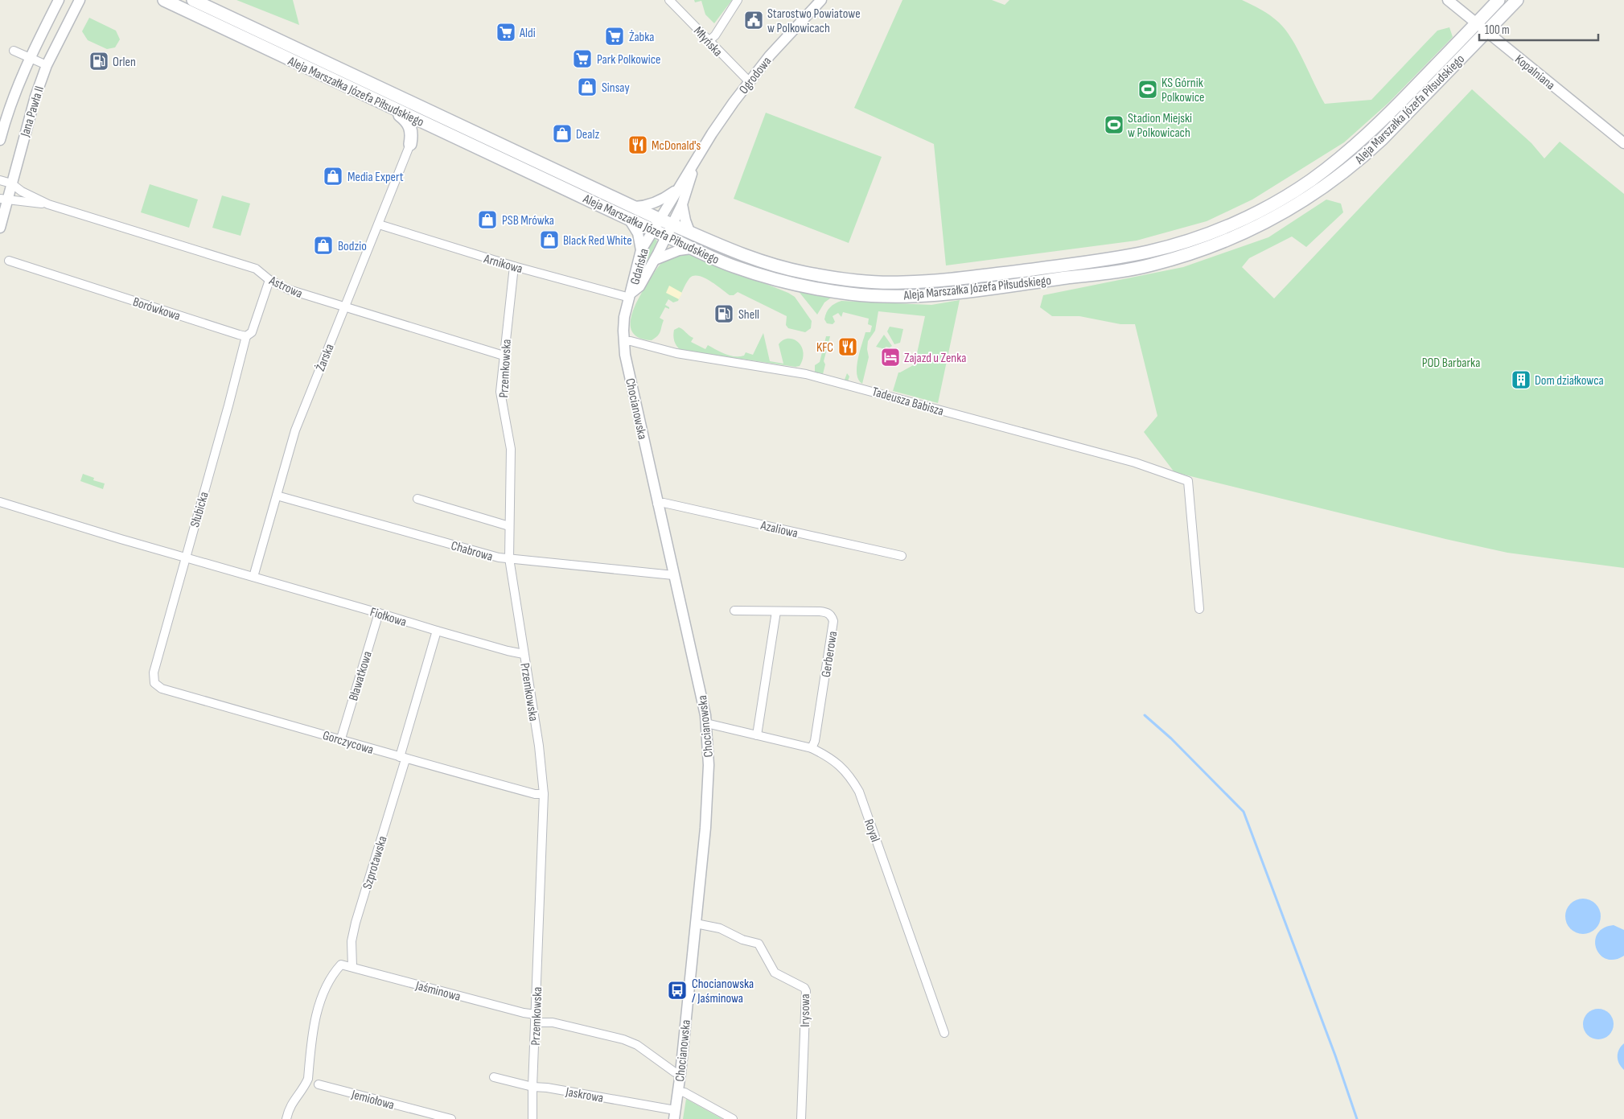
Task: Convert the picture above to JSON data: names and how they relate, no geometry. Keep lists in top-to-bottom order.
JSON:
{
  "streets": {
    "main road": ["Aleja Marszałka Józefa Piłsudskiego"],
    "street": [
      "Młyńska",
      "Kopalniana",
      "Ogrodowa",
      "Jana Pawła II",
      "Arnikowa",
      "Gdańska",
      "Astrowa",
      "Borówkowa",
      "Żarska",
      "Przemkowska",
      "Tadeusza Babisza",
      "Chocianowska",
      "Słubicka",
      "Azaliowa",
      "Chabrowa",
      "Fiołkowa",
      "Gerberowa",
      "Bławatkowa",
      "Gorczycowa",
      "Royal",
      "Szprotawska",
      "Jaśminowa",
      "Irysowa",
      "Jaskrowa",
      "Jemiołowa"
    ]
  },
  "crossings": [
    ["Młyńska", "Ogrodowa"],
    ["Kopalniana", "Aleja Marszałka Józefa Piłsudskiego"],
    ["Ogrodowa", "Aleja Marszałka Józefa Piłsudskiego"],
    ["Ogrodowa", "Gdańska"],
    ["Aleja Marszałka Józefa Piłsudskiego", "Gdańska"],
    ["Jana Pawła II", "Astrowa"],
    ["Arnikowa", "Gdańska"],
    ["Arnikowa", "Żarska"],
    ["Arnikowa", "Przemkowska"],
    ["Gdańska", "Tadeusza Babisza"],
    ["Gdańska", "Chocianowska"],
    ["Astrowa", "Żarska"],
    ["Astrowa", "Przemkowska"],
    ["Borówkowa", "Słubicka"],
    ["Żarska", "Chabrowa"],
    ["Żarska", "Fiołkowa"],
    ["Przemkowska", "Chabrowa"],
    ["Przemkowska", "Fiołkowa"],
    ["Przemkowska", "Gorczycowa"],
    ["Przemkowska", "Jaśminowa"],
    ["Przemkowska", "Jaskrowa"],
    ["Tadeusza Babisza", "Chocianowska"],
    ["Chocianowska", "Azaliowa"],
    ["Chocianowska", "Chabrowa"],
    ["Chocianowska", "Royal"],
    ["Chocianowska", "Jaśminowa"],
    ["Chocianowska", "Irysowa"],
    ["Chocianowska", "Jaskrowa"],
    ["Słubicka", "Fiołkowa"],
    ["Słubicka", "Gorczycowa"],
    ["Fiołkowa", "Bławatkowa"],
    ["Fiołkowa", "Szprotawska"],
    ["Gerberowa", "Royal"],
    ["Bławatkowa", "Gorczycowa"],
    ["Gorczycowa", "Szprotawska"],
    ["Szprotawska", "Jaśminowa"]
  ],
  "parks": ["POD Barbarka"],
  "places": {
    "public building": ["Starostwo Powiatowe w Polkowicach"],
    "supermarket": ["Aldi", "Żabka", "Park Polkowice"],
    "fuel station": ["Orlen", "Shell"],
    "shop": [
      "Sinsay",
      "Dealz",
      "Media Expert",
      "PSB Mrówka",
      "Black Red White",
      "Bodzio"
    ],
    "sports": ["KS Górnik Polkowice", "Stadion Miejski w Polkowicach"],
    "restaurant": ["McDonald's", "KFC"],
    "hotel": ["Zajazd u Zenka"],
    "building": ["Dom działkowca"],
    "bus stop": ["Chocianowska / Jaśminowa"]
  },
  "scale_bar": "100 m"
}
